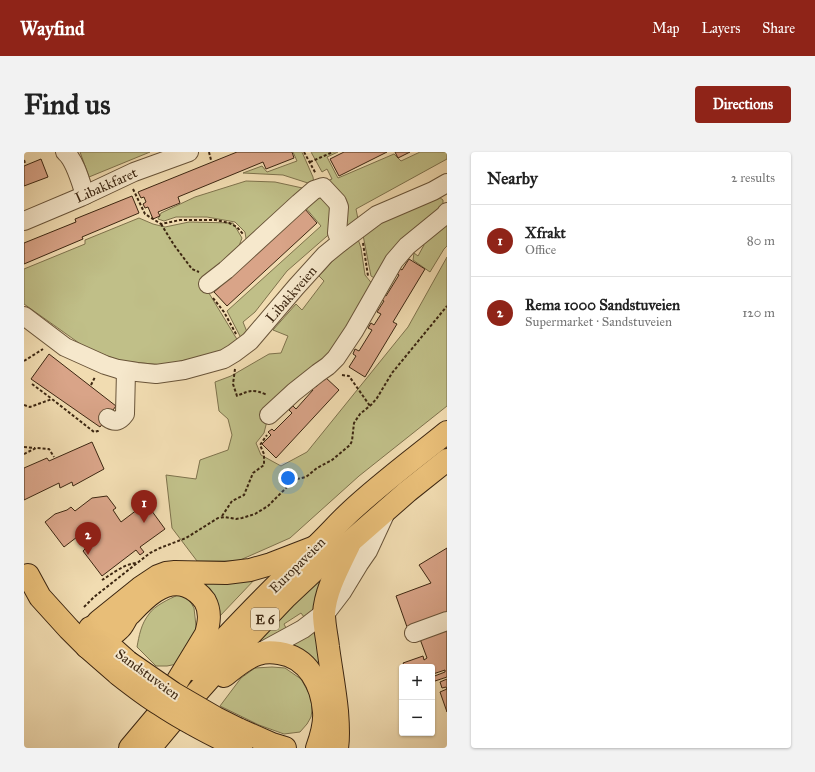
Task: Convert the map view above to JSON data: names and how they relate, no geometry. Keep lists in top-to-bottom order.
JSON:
{
  "streets": {
    "main road": ["Europaveien", "E 6", "Sandstuveien"],
    "street": ["Libakkfaret", "Libakkveien"]
  },
  "crossings": [
    ["Europaveien", "E 6"],
    ["E 6", "Sandstuveien"]
  ],
  "page": {
    "header": "Wayfind",
    "nav": ["Map", "Layers", "Share"],
    "buttons": "Directions",
    "title": "Find us",
    "heading": ["Nearby", "2 results"],
    "list": [
      {
        "mark": "1",
        "name": "Xfrakt",
        "note": "Office",
        "value": "80 m"
      },
      {
        "mark": "2",
        "name": "Rema 1000 Sandstuveien",
        "note": "Supermarket · Sandstuveien",
        "value": "120 m"
      }
    ],
    "pins": ["1", "2"],
    "map_buttons": ["+", "−"]
  }
}
